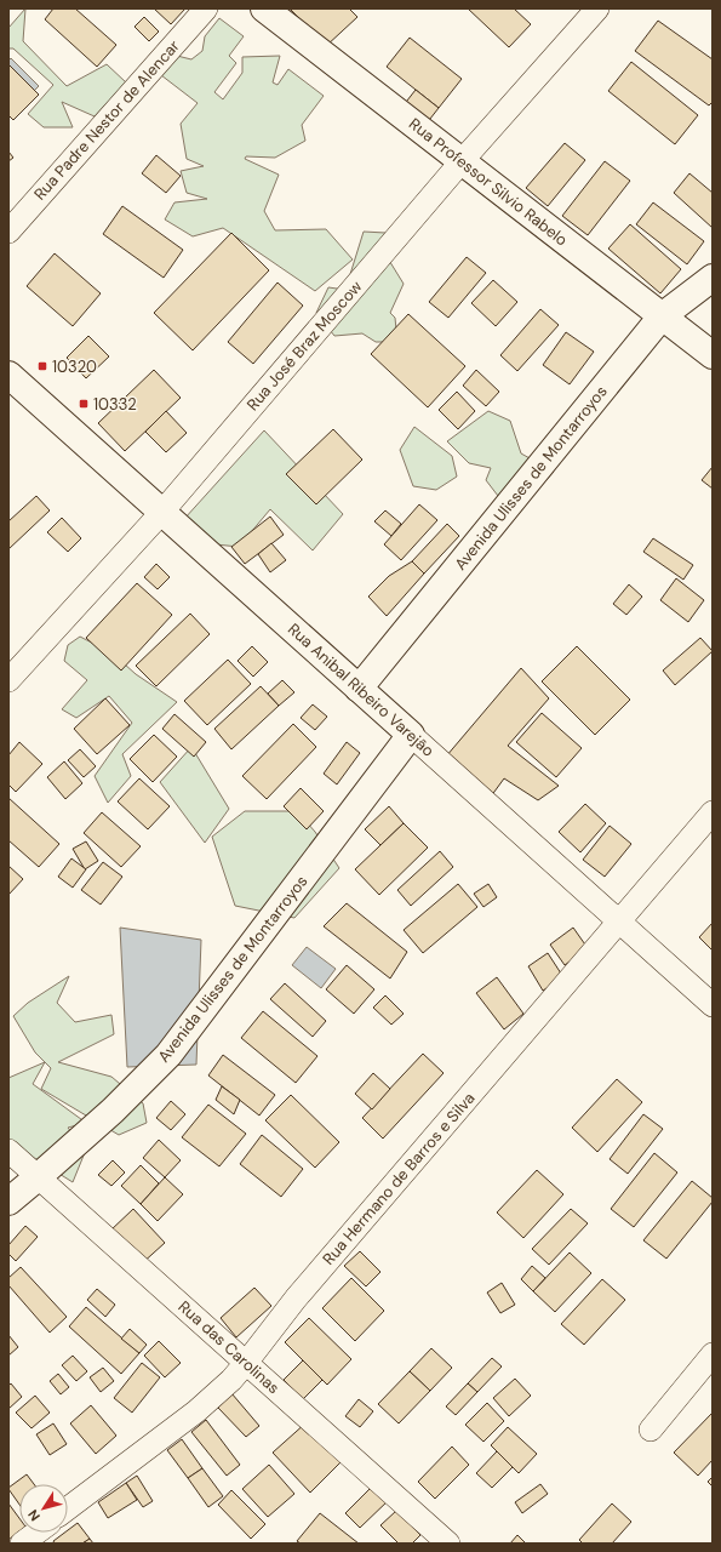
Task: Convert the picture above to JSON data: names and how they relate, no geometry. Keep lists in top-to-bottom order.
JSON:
{
  "streets": {
    "street": [
      "Rua Padre Nestor de Alencar",
      "Rua Professor Silvio Rabelo",
      "Rua José Braz Moscow",
      "Avenida Ulisses de Montarroyos",
      "Rua Anibal Ribeiro Varejão",
      "Rua Hermano de Barros e Silva",
      "Rua das Carolinas"
    ]
  },
  "crossings": [
    ["Rua Professor Silvio Rabelo", "Rua José Braz Moscow"],
    ["Rua Professor Silvio Rabelo", "Avenida Ulisses de Montarroyos"],
    ["Rua José Braz Moscow", "Rua Anibal Ribeiro Varejão"],
    ["Avenida Ulisses de Montarroyos", "Rua Anibal Ribeiro Varejão"],
    ["Avenida Ulisses de Montarroyos", "Rua das Carolinas"],
    ["Rua Anibal Ribeiro Varejão", "Rua Hermano de Barros e Silva"],
    ["Rua Hermano de Barros e Silva", "Rua das Carolinas"]
  ],
  "places": {
    "transit": ["10320", "10332"]
  },
  "north": "bottom left"
}
